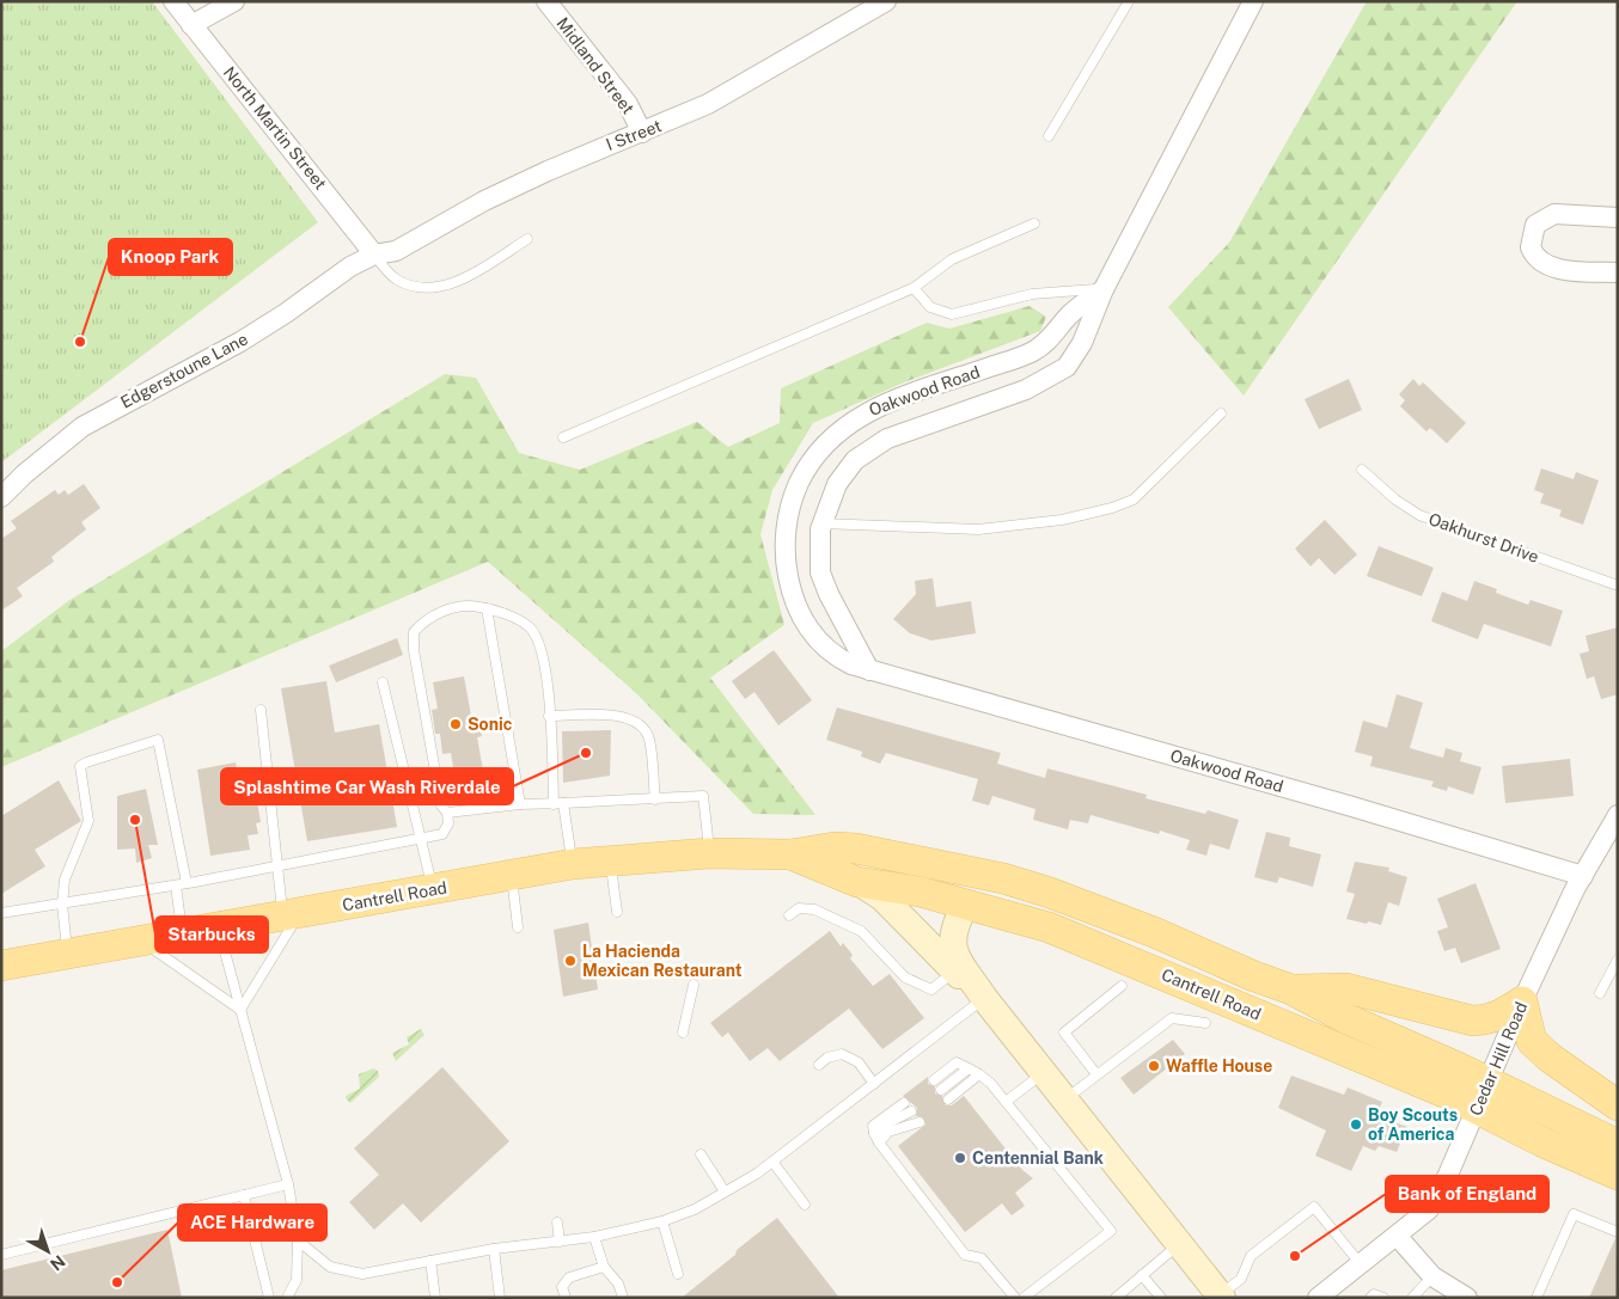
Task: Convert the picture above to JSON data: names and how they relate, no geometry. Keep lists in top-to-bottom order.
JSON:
{
  "streets": {
    "main road": ["Cantrell Road"],
    "street": [
      "Midland Street",
      "North Martin Street",
      "I Street",
      "Edgerstoune Lane",
      "Oakwood Road",
      "Cedar Hill Road"
    ],
    "lane": ["Oakhurst Drive"]
  },
  "crossings": [
    ["Midland Street", "I Street"],
    ["North Martin Street", "I Street"],
    ["North Martin Street", "Edgerstoune Lane"],
    ["I Street", "Edgerstoune Lane"],
    ["Oakwood Road", "Cedar Hill Road"],
    ["Cantrell Road", "Cedar Hill Road"]
  ],
  "places": [
    "Knoop Park",
    "Sonic",
    "Splashtime Car Wash Riverdale",
    "Starbucks",
    "La Hacienda Mexican Restaurant",
    "Waffle House",
    "Boy Scouts of America",
    "Centennial Bank",
    "Bank of England",
    "ACE Hardware"
  ],
  "north": "bottom right"
}
